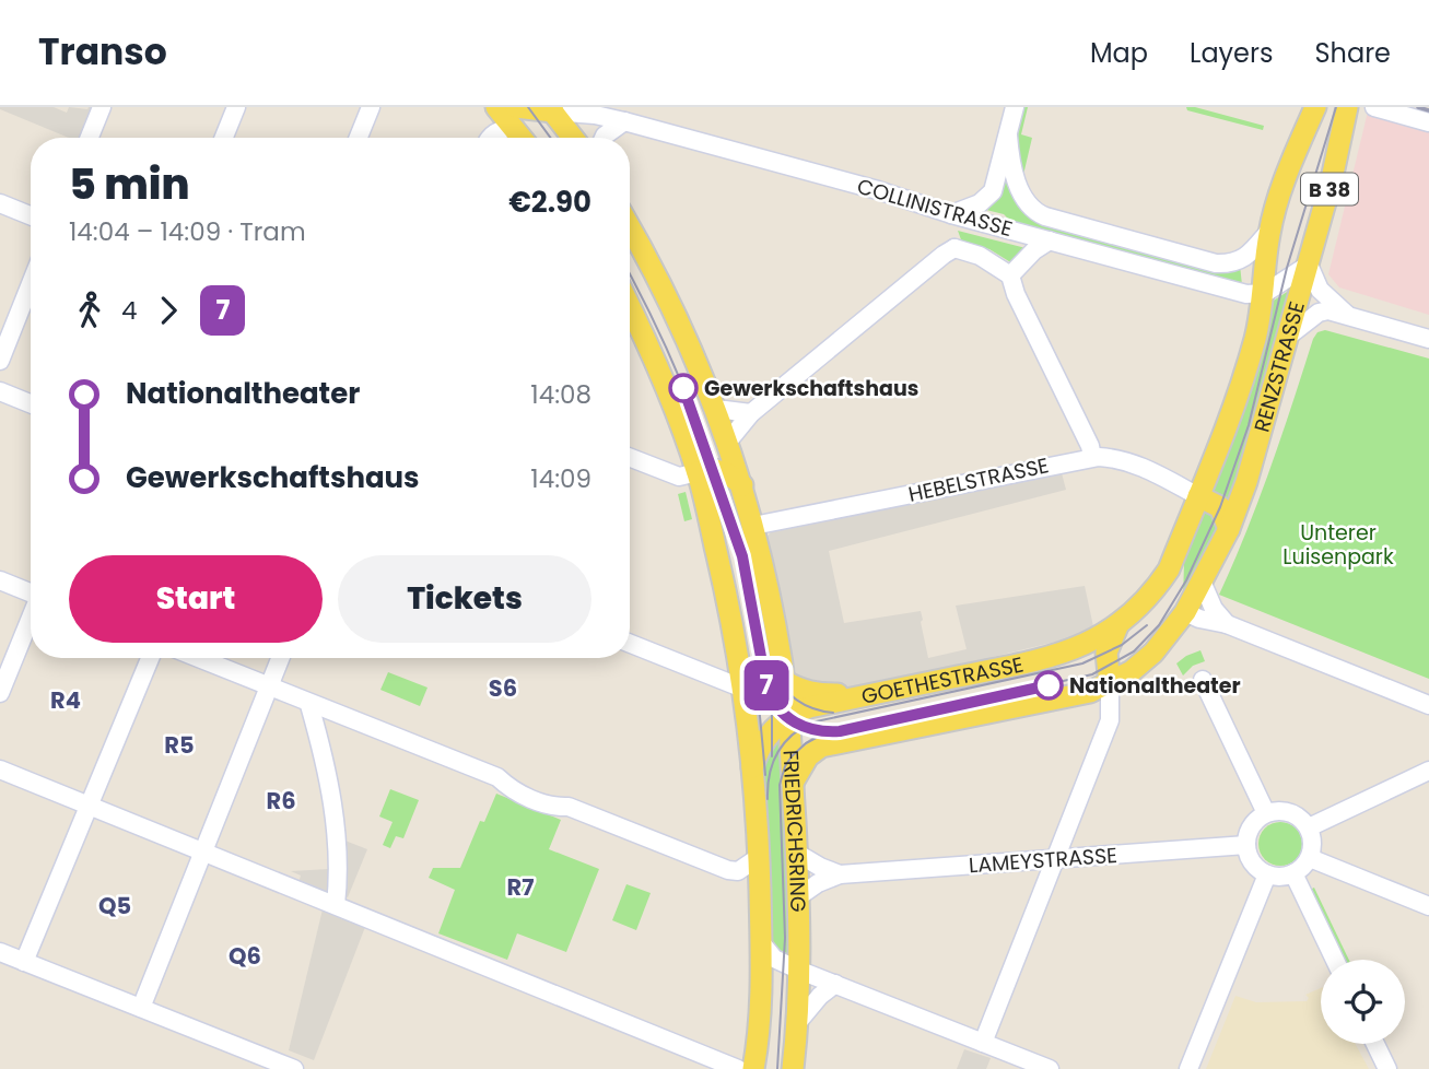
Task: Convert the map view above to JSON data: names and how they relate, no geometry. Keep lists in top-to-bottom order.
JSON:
{
  "streets": {
    "main road": [
      "B 38",
      "RENZSTRASSE",
      "GOETHESTRASSE",
      "FRIEDRICHSRING"
    ],
    "street": ["COLLINISTRASSE", "HEBELSTRASSE", "LAMEYSTRASSE"]
  },
  "crossings": [
    ["B 38", "GOETHESTRASSE"],
    ["B 38", "FRIEDRICHSRING"],
    ["COLLINISTRASSE", "RENZSTRASSE"],
    ["RENZSTRASSE", "HEBELSTRASSE"],
    ["RENZSTRASSE", "GOETHESTRASSE"],
    ["HEBELSTRASSE", "GOETHESTRASSE"],
    ["HEBELSTRASSE", "FRIEDRICHSRING"],
    ["GOETHESTRASSE", "FRIEDRICHSRING"],
    ["FRIEDRICHSRING", "LAMEYSTRASSE"]
  ],
  "districts": [
    "S6",
    "R4",
    "R5",
    "R6",
    "R7",
    "Q5",
    "Q6"
  ],
  "parks": ["Unterer Luisenpark"],
  "places": ["Gewerkschaftshaus", "Nationaltheater"],
  "lines": ["tram line 7"],
  "page": {
    "header": "Transo",
    "nav": ["Map", "Layers", "Share"],
    "on_map": "7",
    "heading": ["5 min", "14:04 – 14:09 · Tram", "€2.90"],
    "legs": ["4", "7"],
    "list": [
      {
        "name": "Nationaltheater",
        "value": "14:08"
      },
      {
        "name": "Gewerkschaftshaus",
        "value": "14:09"
      }
    ],
    "buttons": ["Start", "Tickets"]
  }
}
